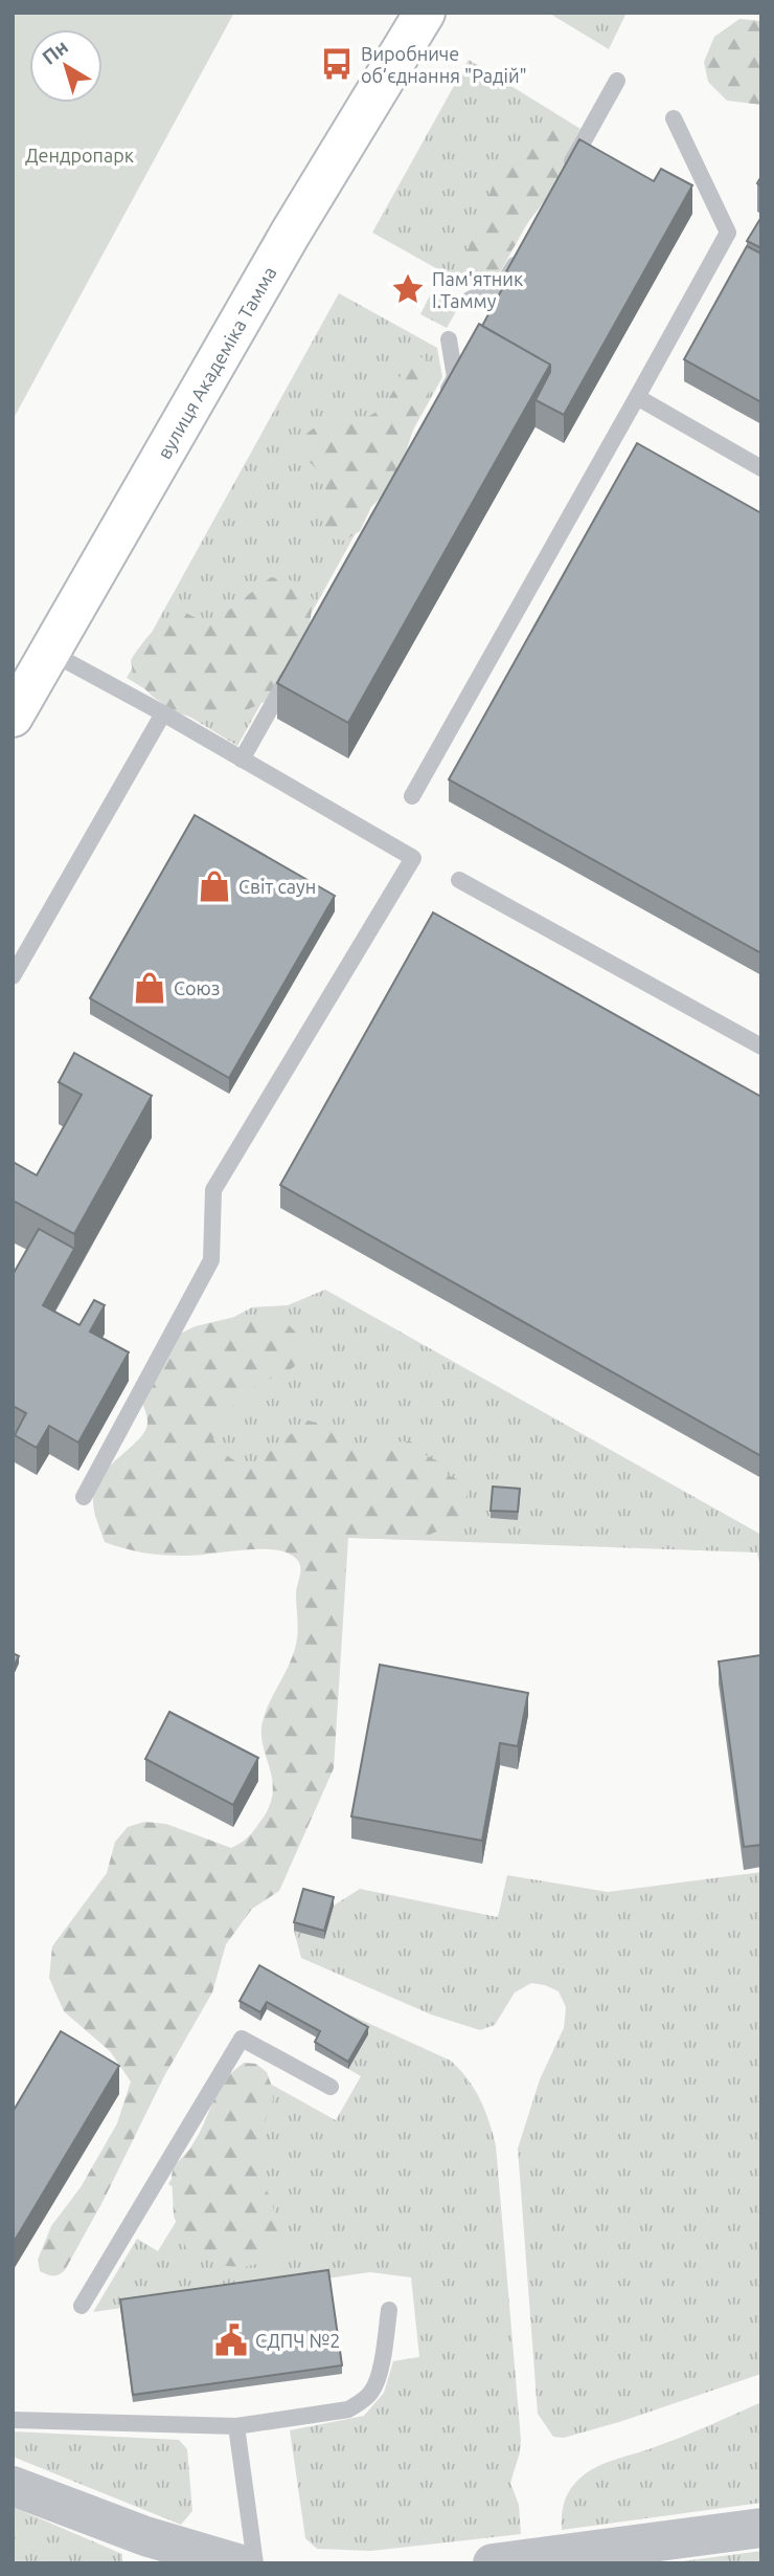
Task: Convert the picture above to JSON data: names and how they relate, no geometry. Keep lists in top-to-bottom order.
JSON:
{
  "streets": {
    "main road": ["вулиця Академіка Тамма"]
  },
  "parks": ["Дендропарк"],
  "places": {
    "bus stop": ["Виробниче об’єднання \"Радій\""],
    "place": ["Пам'ятник І.Тамму"],
    "shop": ["Світ саун", "Союз"],
    "public building": ["СДПЧ №2"]
  },
  "north": "top left"
}
